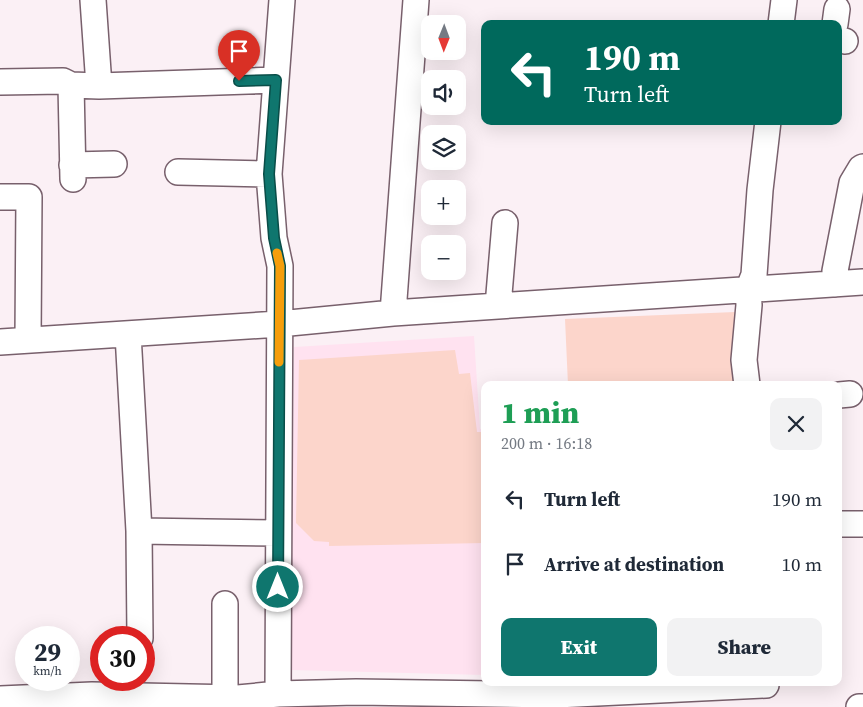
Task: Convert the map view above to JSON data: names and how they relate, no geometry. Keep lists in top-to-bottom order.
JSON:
{
  "north": "bottom",
  "page": {
    "map_buttons": ["+", "−"],
    "turn": ["190 m", "Turn left"],
    "heading": ["1 min", "200 m · 16:18"],
    "list": [
      {
        "name": "Turn left",
        "value": "190 m"
      },
      {
        "name": "Arrive at destination",
        "value": "10 m"
      }
    ],
    "buttons": ["Exit", "Share"],
    "speed": "29 km/h",
    "limit": "30"
  }
}
